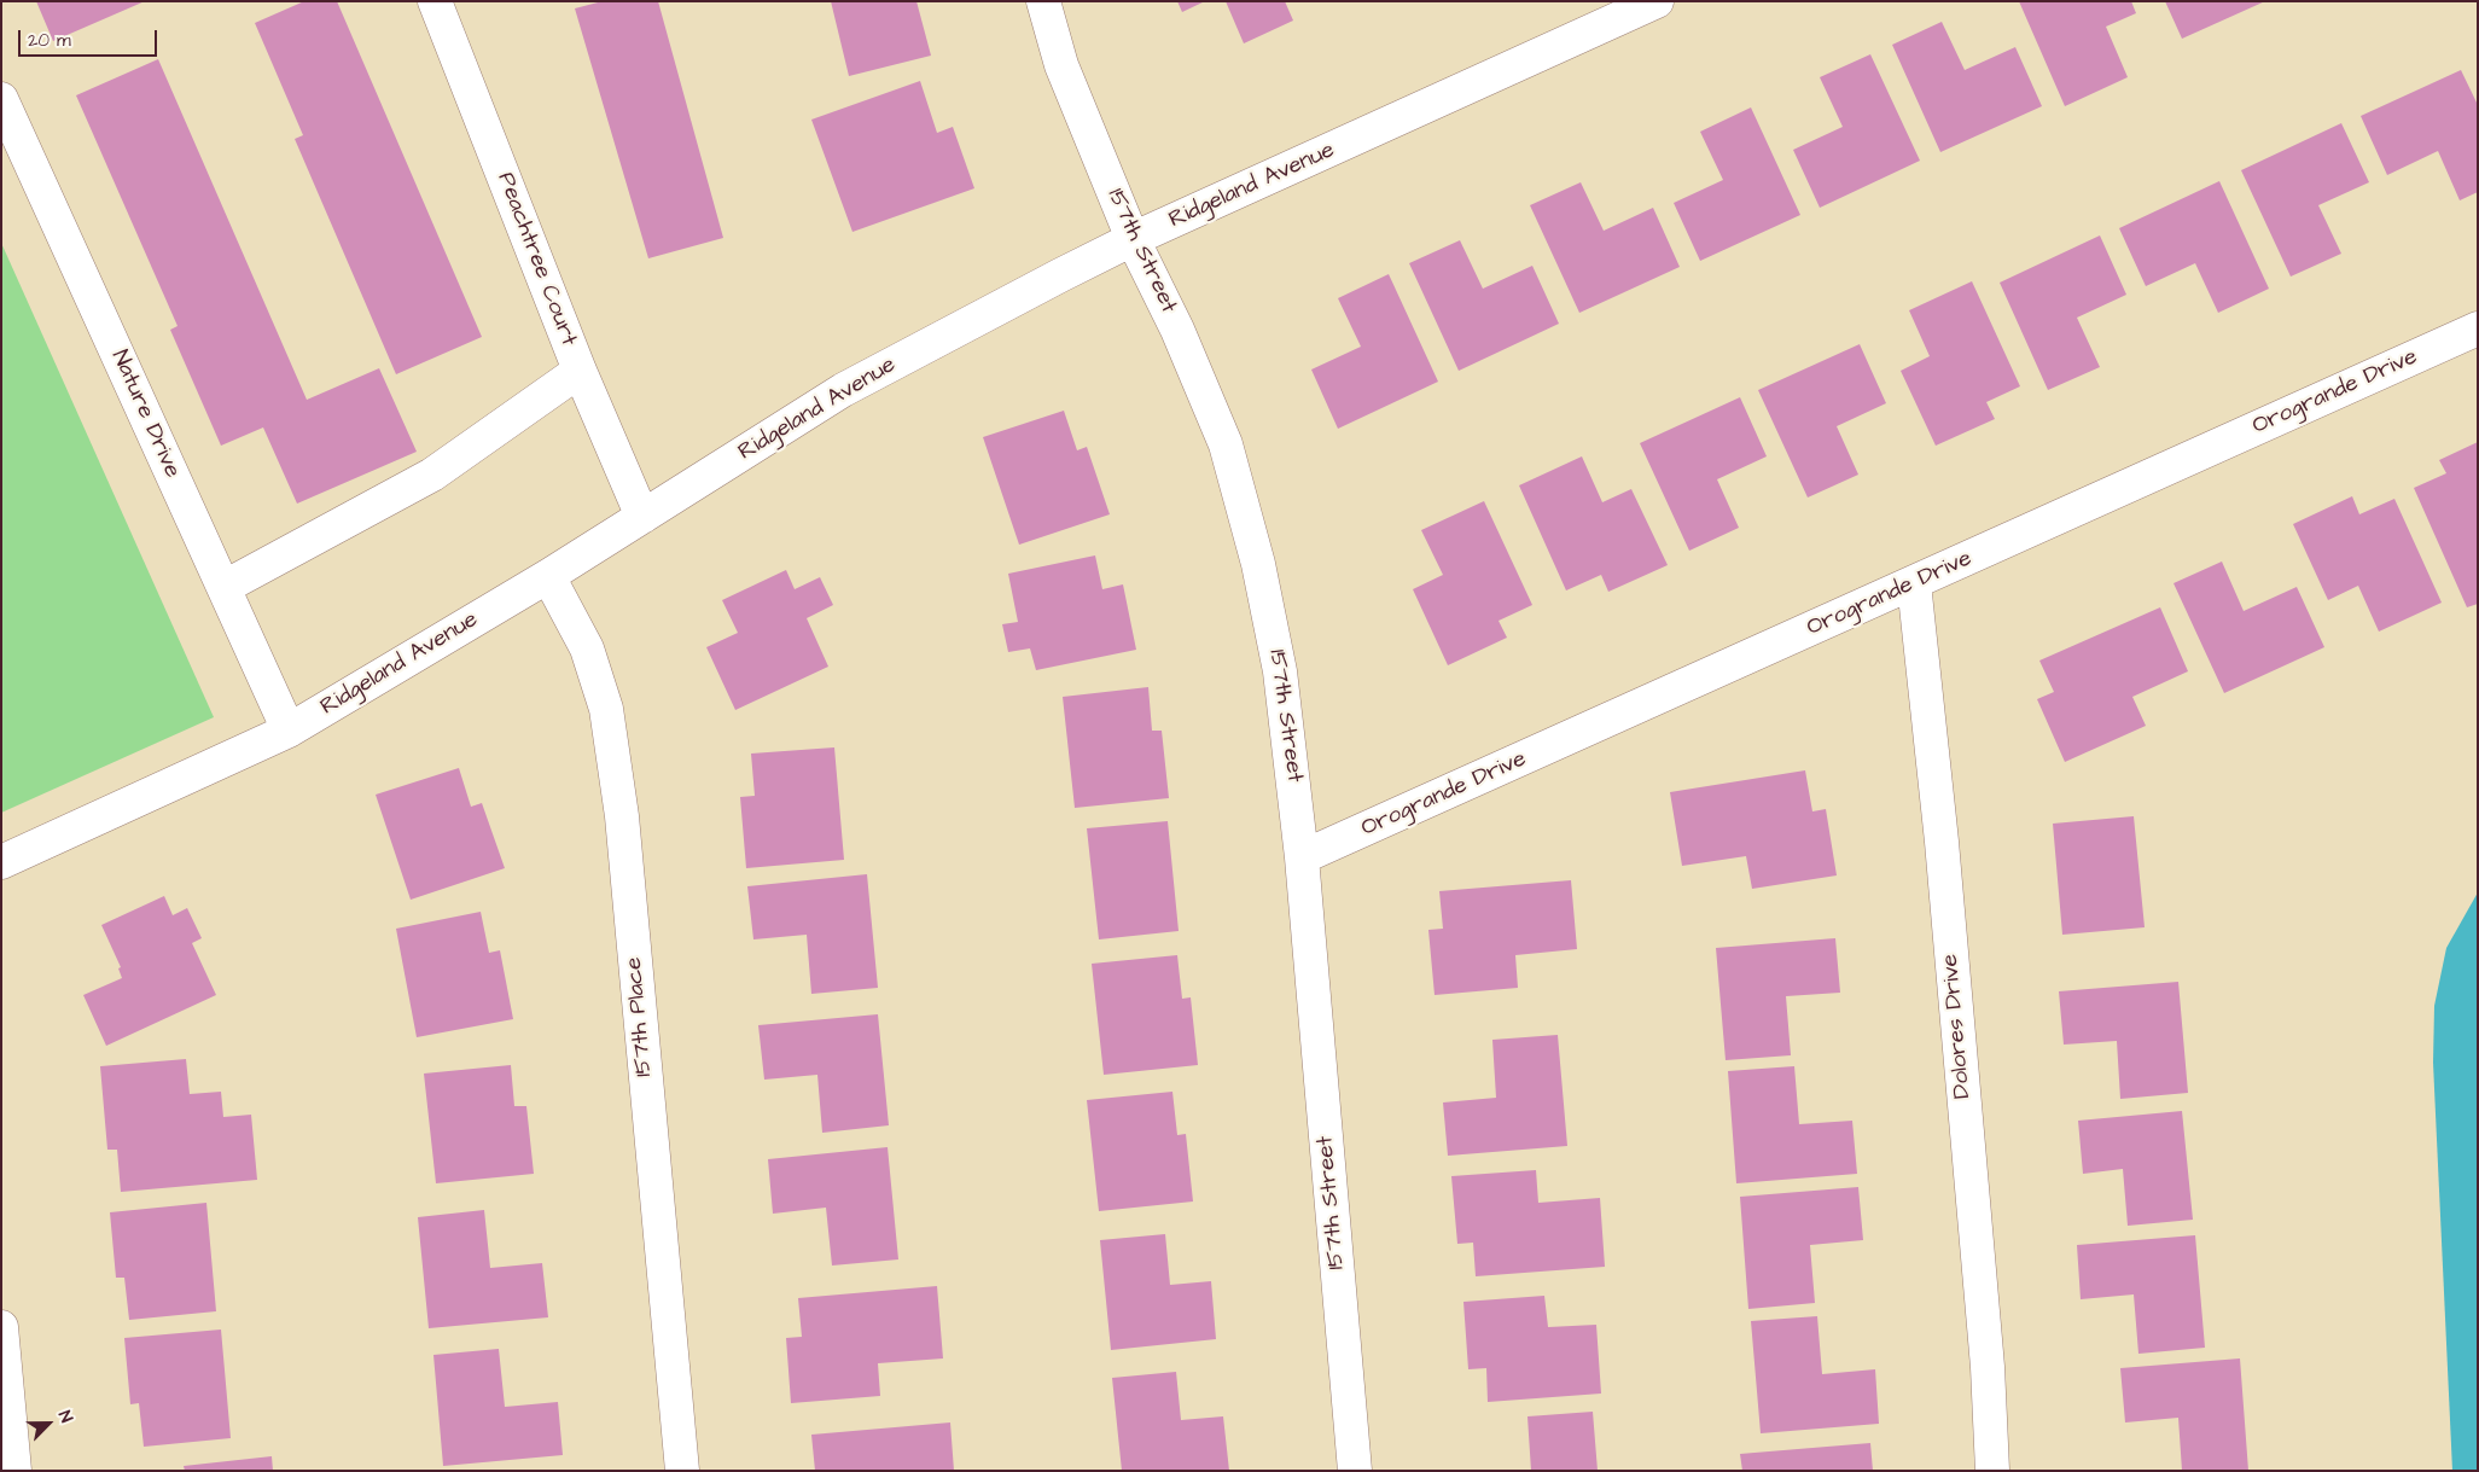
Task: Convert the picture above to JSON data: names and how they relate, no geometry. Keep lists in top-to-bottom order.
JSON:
{
  "streets": {
    "street": [
      "Ridgeland Avenue",
      "157th Street",
      "Peachtree Court",
      "Orogrande Drive",
      "Nature Drive",
      "157th Place",
      "Dolores Drive"
    ]
  },
  "crossings": [
    ["Ridgeland Avenue", "157th Street"],
    ["Ridgeland Avenue", "Peachtree Court"],
    ["Ridgeland Avenue", "Nature Drive"],
    ["Ridgeland Avenue", "157th Place"],
    ["157th Street", "Orogrande Drive"],
    ["Orogrande Drive", "Dolores Drive"]
  ],
  "scale_bar": "20 m",
  "north": "top right"
}
